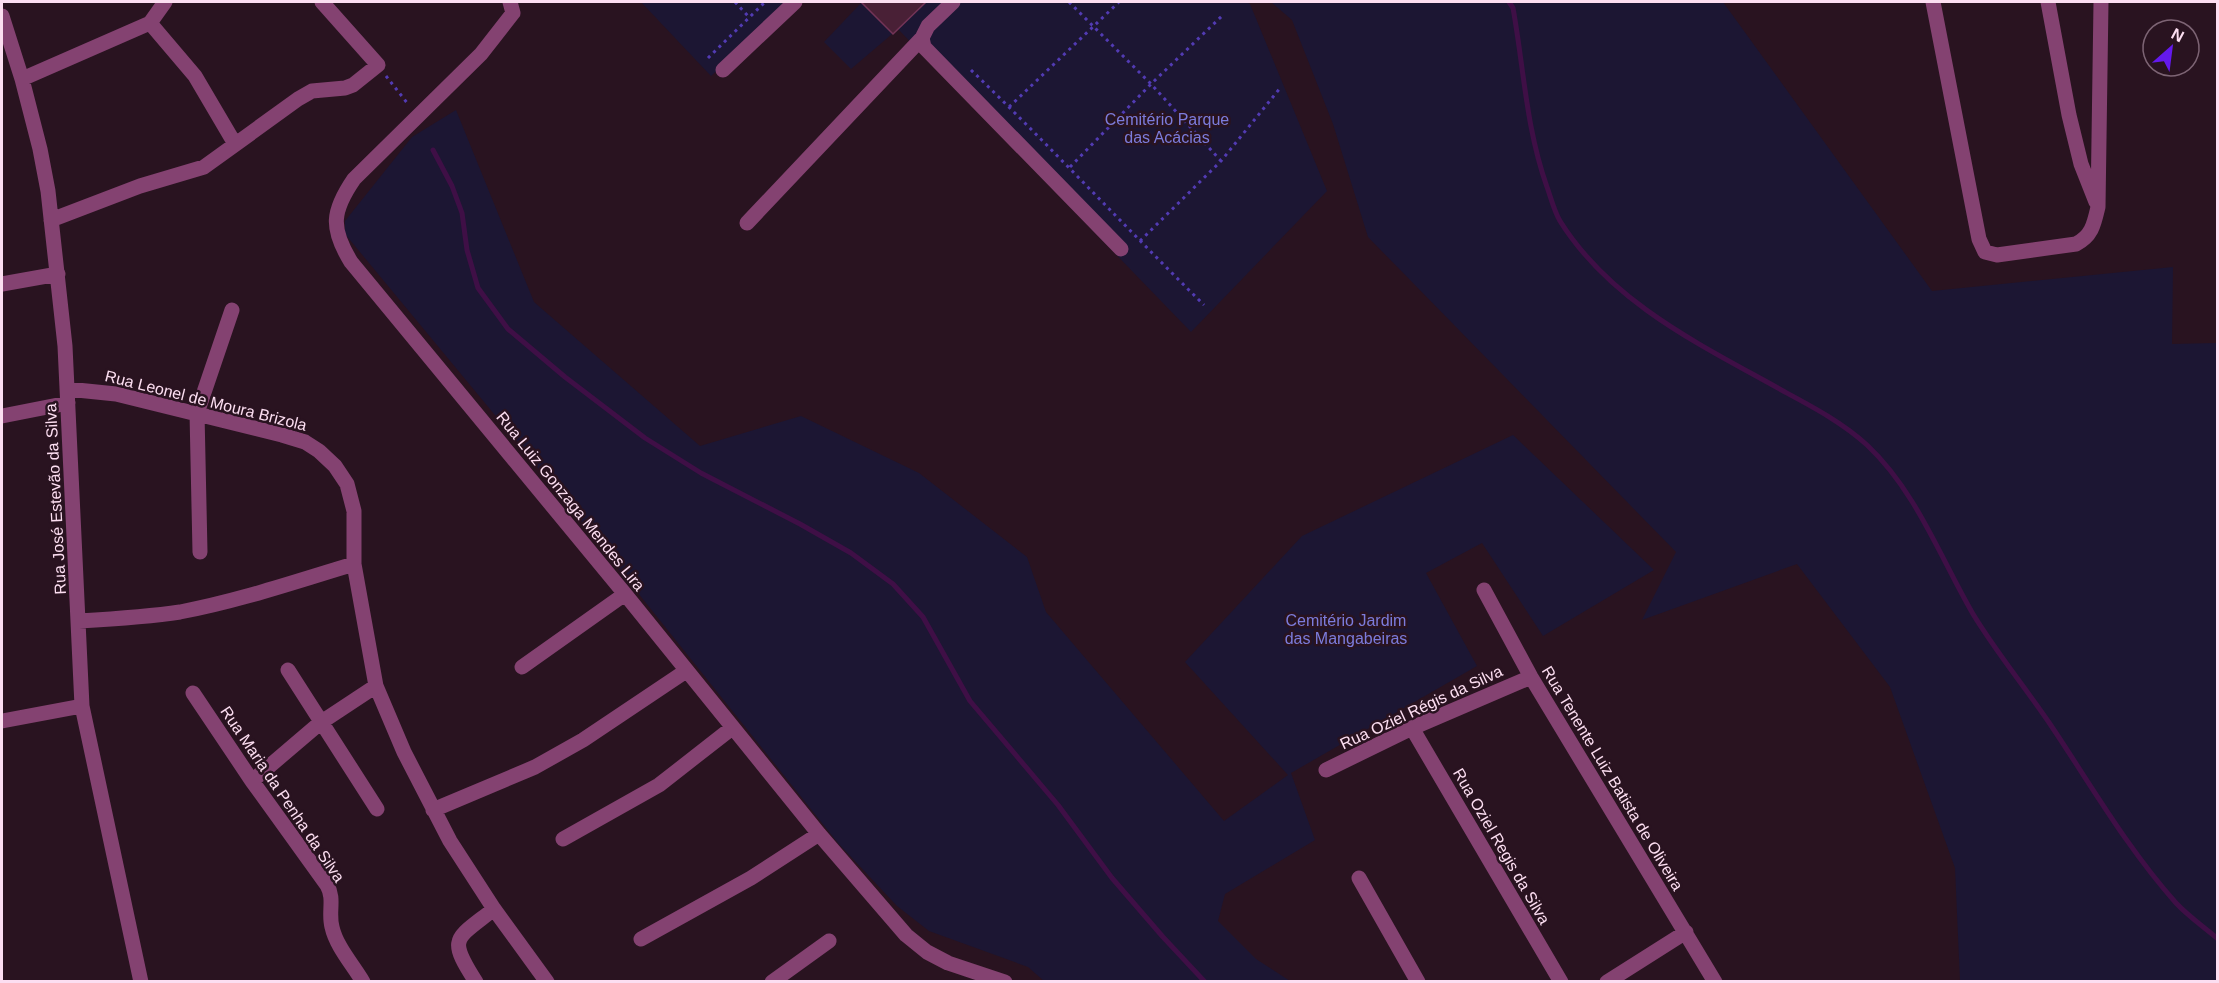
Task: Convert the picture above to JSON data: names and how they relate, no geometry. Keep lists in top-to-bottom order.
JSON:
{
  "streets": {
    "street": [
      "Rua Leonel de Moura Brizola",
      "Rua José Estevão da Silva",
      "Rua Luiz Gonzaga Mendes Lira",
      "Rua Oziel Régis da Silva",
      "Rua Tenente Luiz Batista de Oliveira",
      "Rua Maria da Penha da Silva",
      "Rua Oziel Regis da Silva"
    ]
  },
  "crossings": [
    ["Rua Leonel de Moura Brizola", "Rua José Estevão da Silva"],
    ["Rua Oziel Régis da Silva", "Rua Tenente Luiz Batista de Oliveira"],
    ["Rua Oziel Régis da Silva", "Rua Oziel Regis da Silva"]
  ],
  "parks": ["Cemitério Parque das Acácias", "Cemitério Jardim das Mangabeiras"],
  "north": "top right"
}
